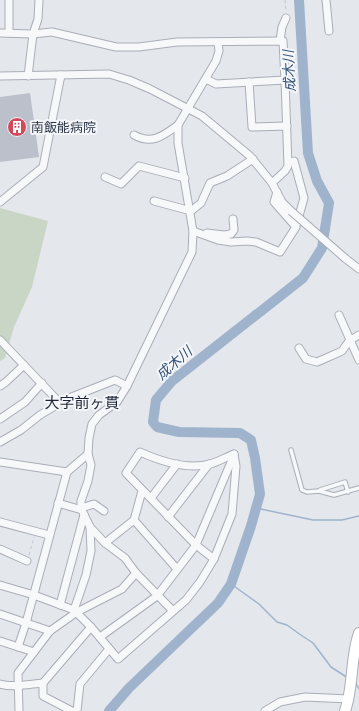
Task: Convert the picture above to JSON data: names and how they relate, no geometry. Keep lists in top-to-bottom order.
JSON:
{
  "districts": ["大字前ヶ貫"],
  "water": ["成木川"],
  "places": {
    "building": ["南飯能病院"]
  }
}
